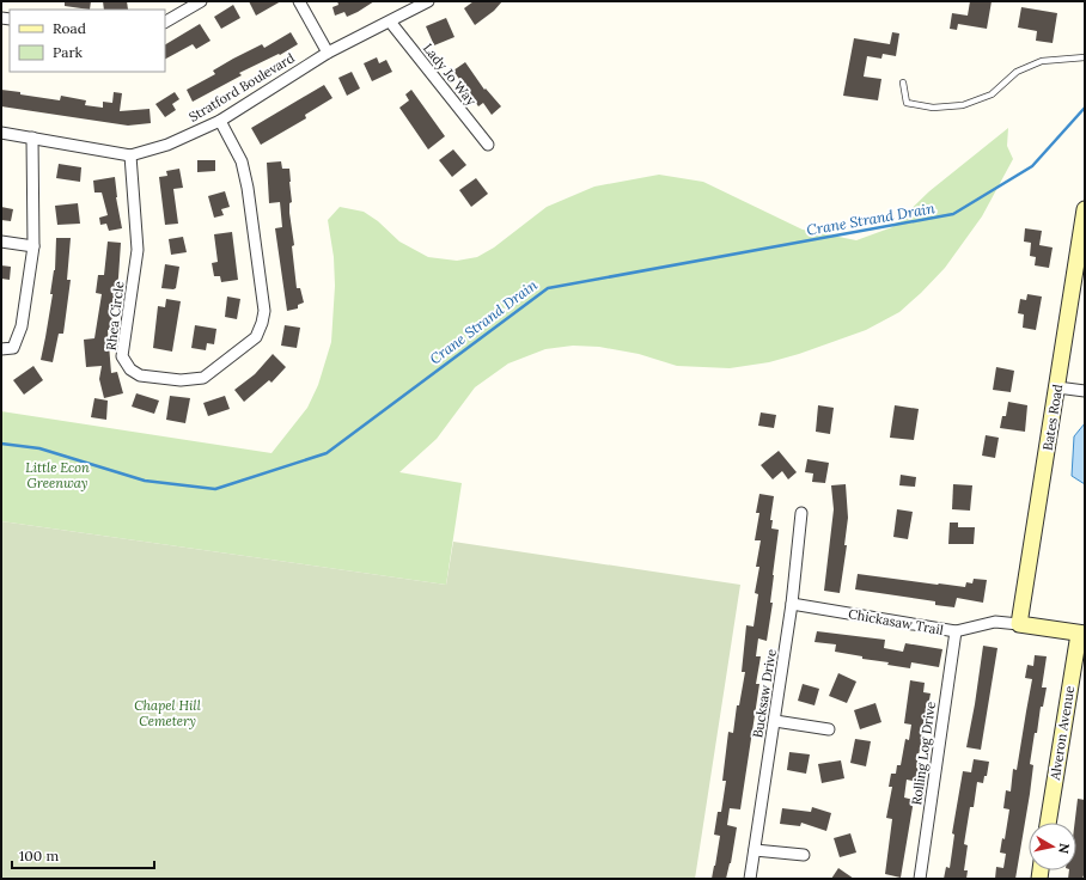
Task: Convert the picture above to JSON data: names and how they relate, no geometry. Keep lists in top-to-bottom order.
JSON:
{
  "streets": {
    "street": [
      "Lady Jo Way",
      "Stratford Boulevard",
      "Rhea Circle",
      "Bates Road",
      "Chickasaw Trail",
      "Bucksaw Drive",
      "Alveron Avenue",
      "Rolling Log Drive"
    ]
  },
  "crossings": [
    ["Lady Jo Way", "Stratford Boulevard"],
    ["Stratford Boulevard", "Rhea Circle"],
    ["Bates Road", "Chickasaw Trail"],
    ["Chickasaw Trail", "Bucksaw Drive"],
    ["Chickasaw Trail", "Alveron Avenue"],
    ["Chickasaw Trail", "Rolling Log Drive"]
  ],
  "water": ["Crane Strand Drain"],
  "parks": ["Little Econ Greenway", "Chapel Hill Cemetery"],
  "legend": ["Road", "Park"],
  "scale_bar": "100 m",
  "north": "right"
}
